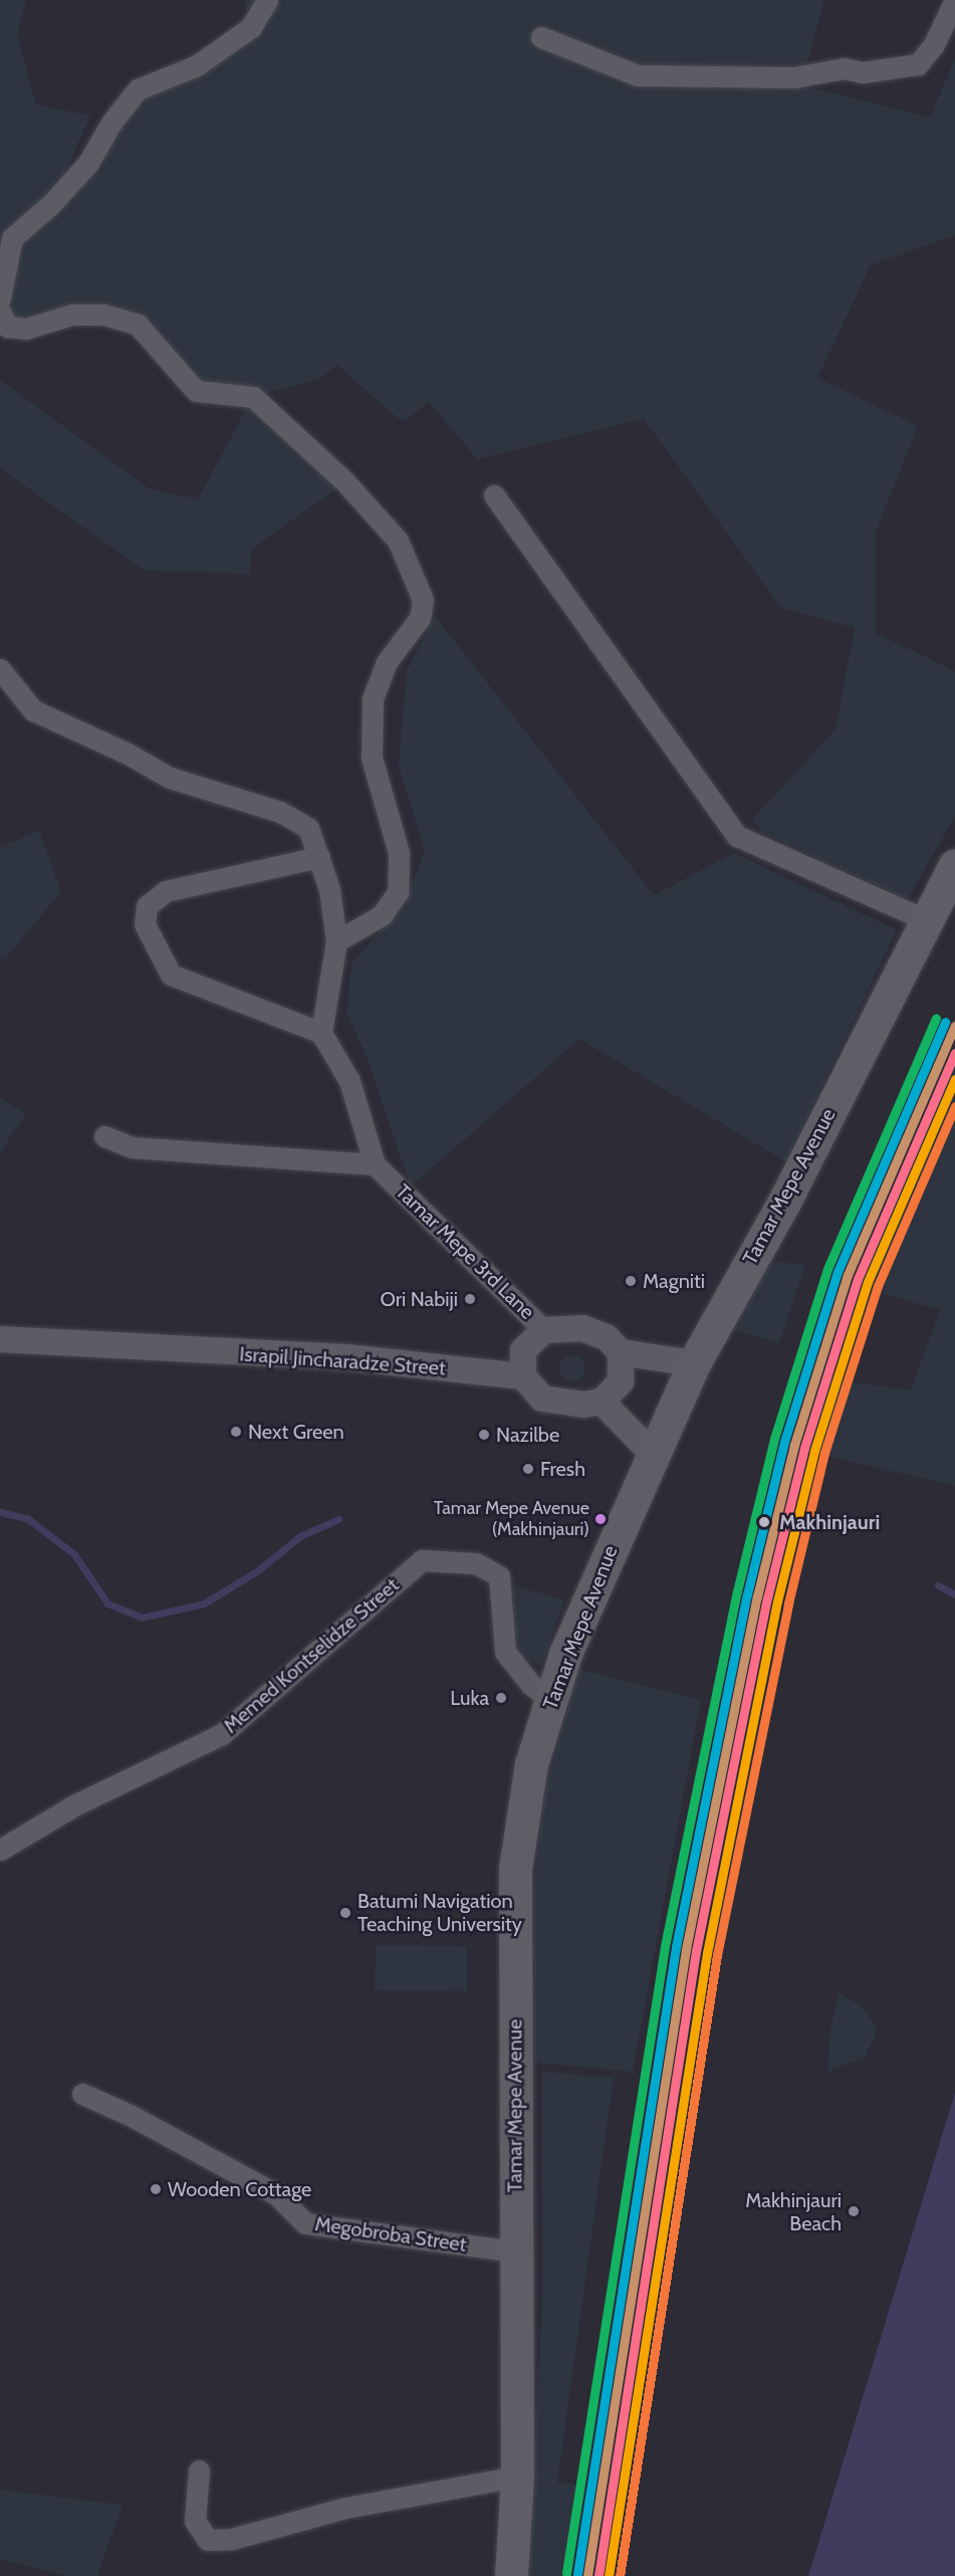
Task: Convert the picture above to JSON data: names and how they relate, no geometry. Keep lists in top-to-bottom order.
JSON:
{
  "streets": {
    "main road": ["Tamar Mepe Avenue"],
    "street": [
      "Tamar Mepe 3rd Lane",
      "Israpil Jincharadze Street",
      "Memed Kontselidze Street",
      "Megobroba Street"
    ]
  },
  "crossings": [
    ["Tamar Mepe Avenue", "Memed Kontselidze Street"],
    ["Tamar Mepe Avenue", "Megobroba Street"],
    ["Tamar Mepe 3rd Lane", "Israpil Jincharadze Street"]
  ],
  "places": [
    "Magniti",
    "Ori Nabiji",
    "Next Green",
    "Nazilbe",
    "Fresh",
    "Tamar Mepe Avenue (Makhinjauri)",
    "Makhinjauri",
    "Luka",
    "Batumi Navigation Teaching University",
    "Wooden Cottage",
    "Makhinjauri Beach"
  ]
}
